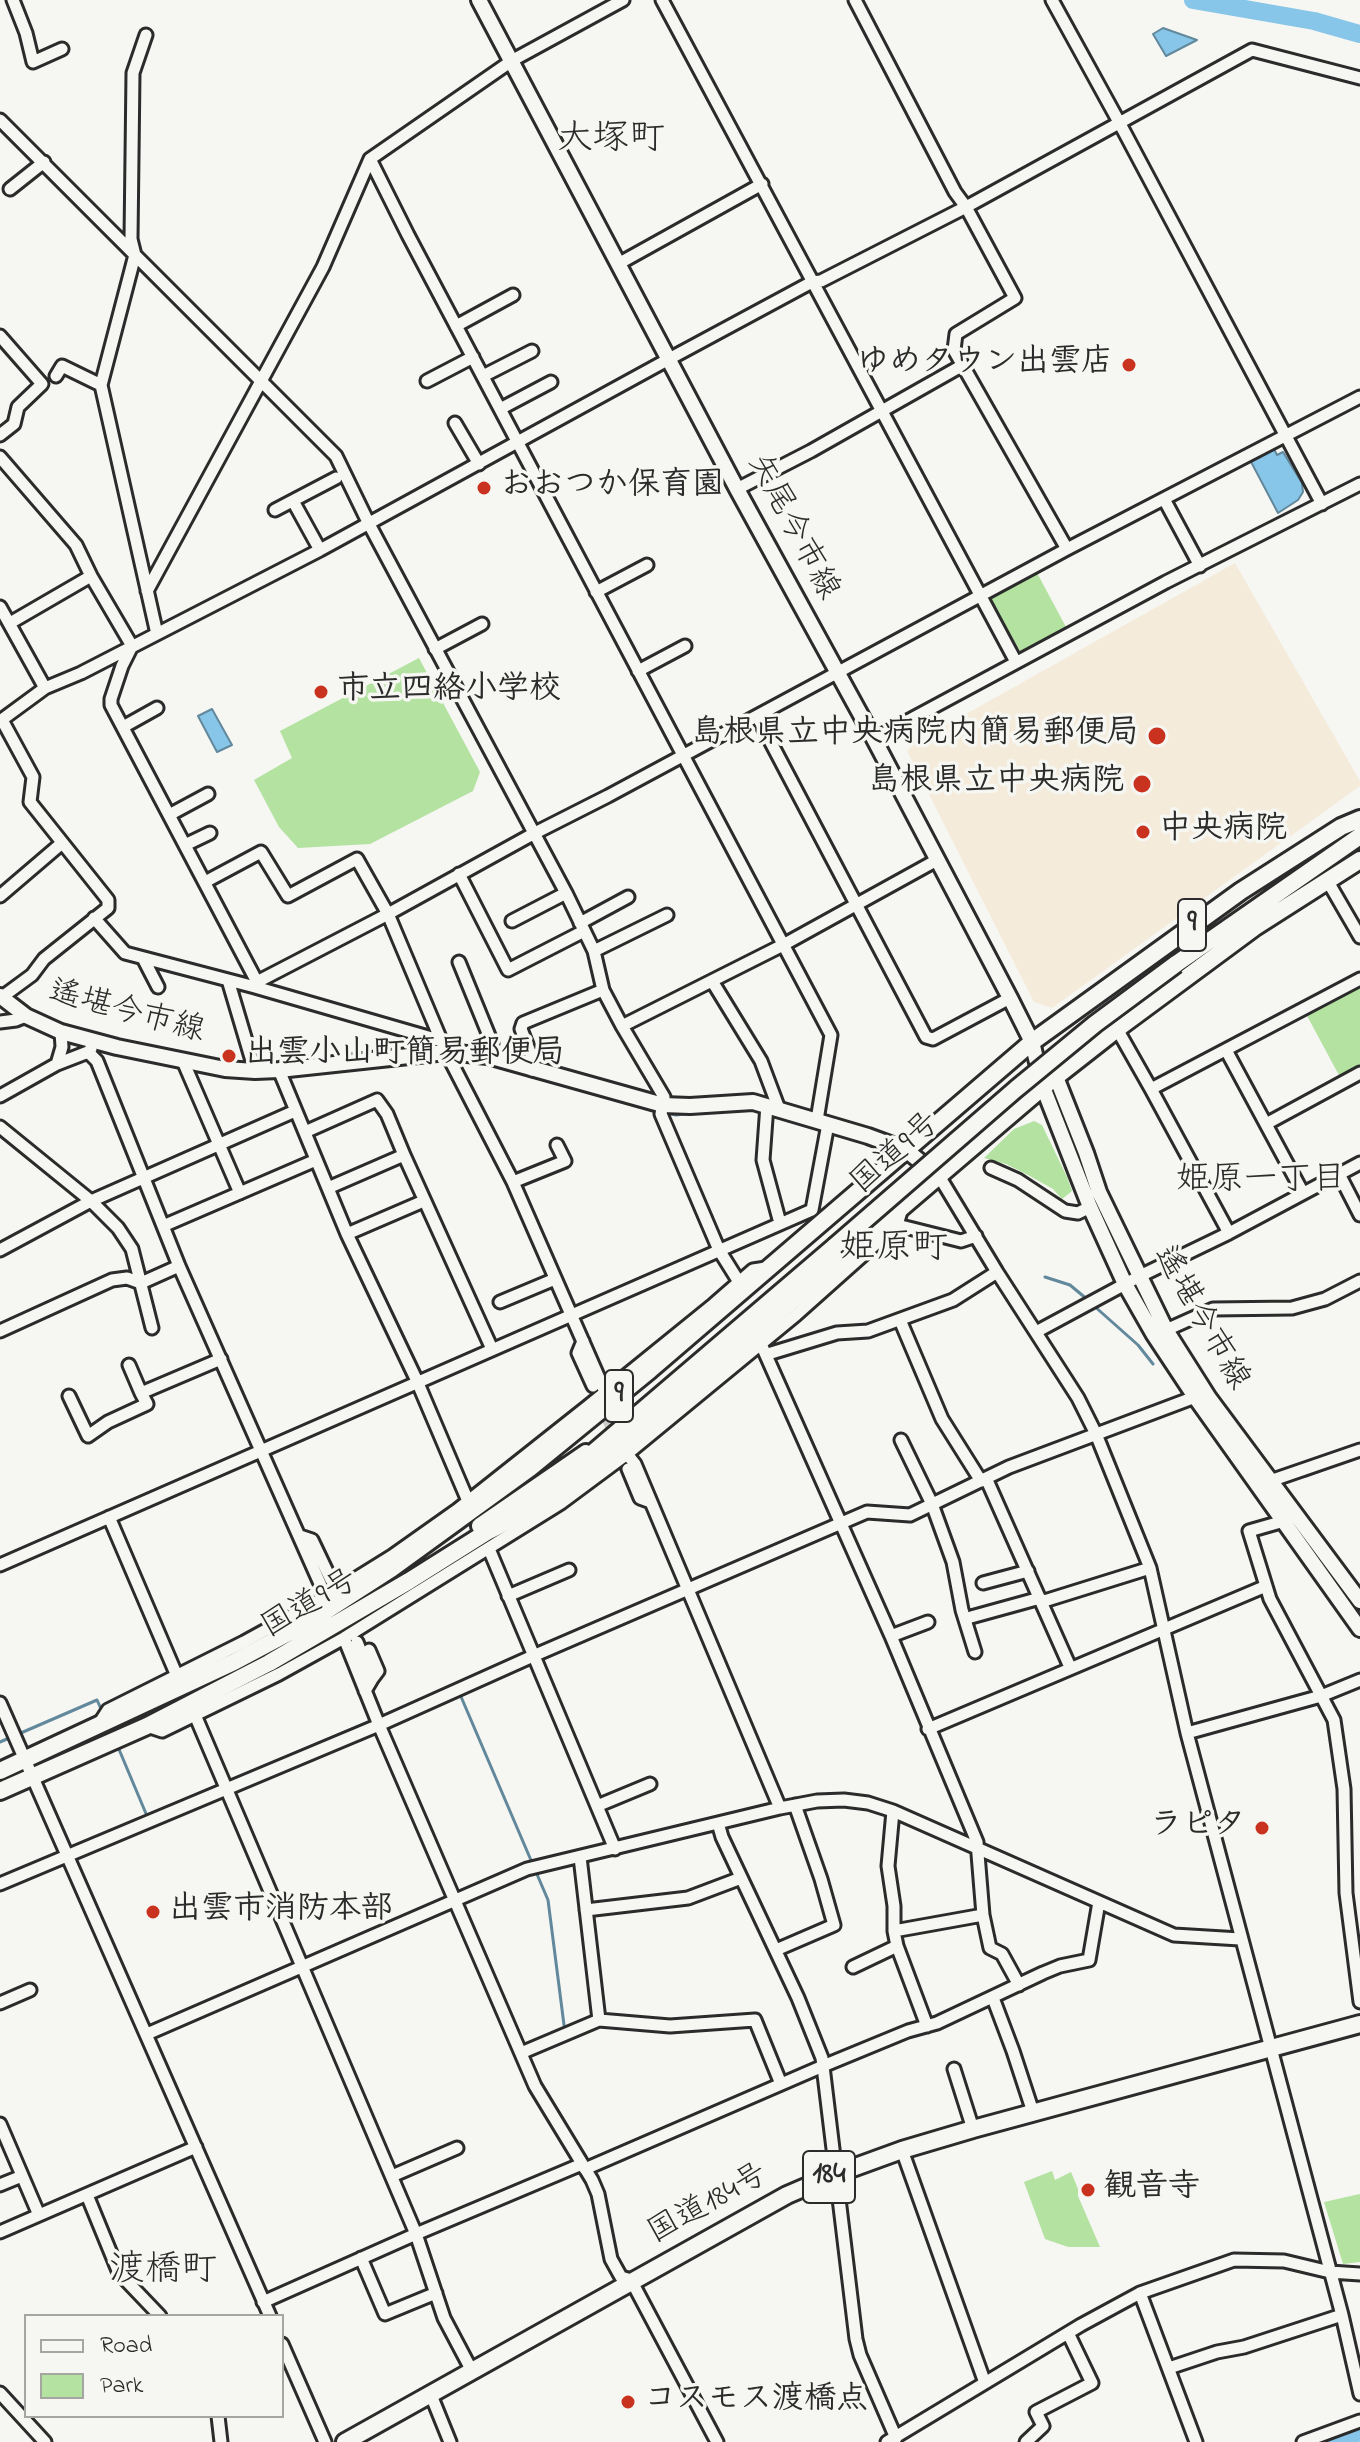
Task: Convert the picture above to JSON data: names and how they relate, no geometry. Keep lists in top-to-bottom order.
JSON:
{
  "streets": {
    "highway": [
      "9",
      "国道9号",
      "184",
      "国道184号"
    ],
    "main road": ["矢尾今市線", "遙堪今市線"]
  },
  "crossings": [
    ["矢尾今市線", "9"],
    ["矢尾今市線", "遙堪今市線"],
    ["9", "遙堪今市線"],
    ["9", "国道9号"]
  ],
  "districts": [
    "大塚町",
    "姫原一丁目",
    "姫原町",
    "渡橋町"
  ],
  "places": [
    "ゆめタウン出雲店",
    "おおつか保育園",
    "市立四絡小学校",
    "島根県立中央病院内簡易郵便局",
    "島根県立中央病院",
    "中央病院",
    "出雲小山町簡易郵便局",
    "ラピタ",
    "出雲市消防本部",
    "観音寺",
    "コスモス渡橋点"
  ],
  "legend": ["Road", "Park"]
}
